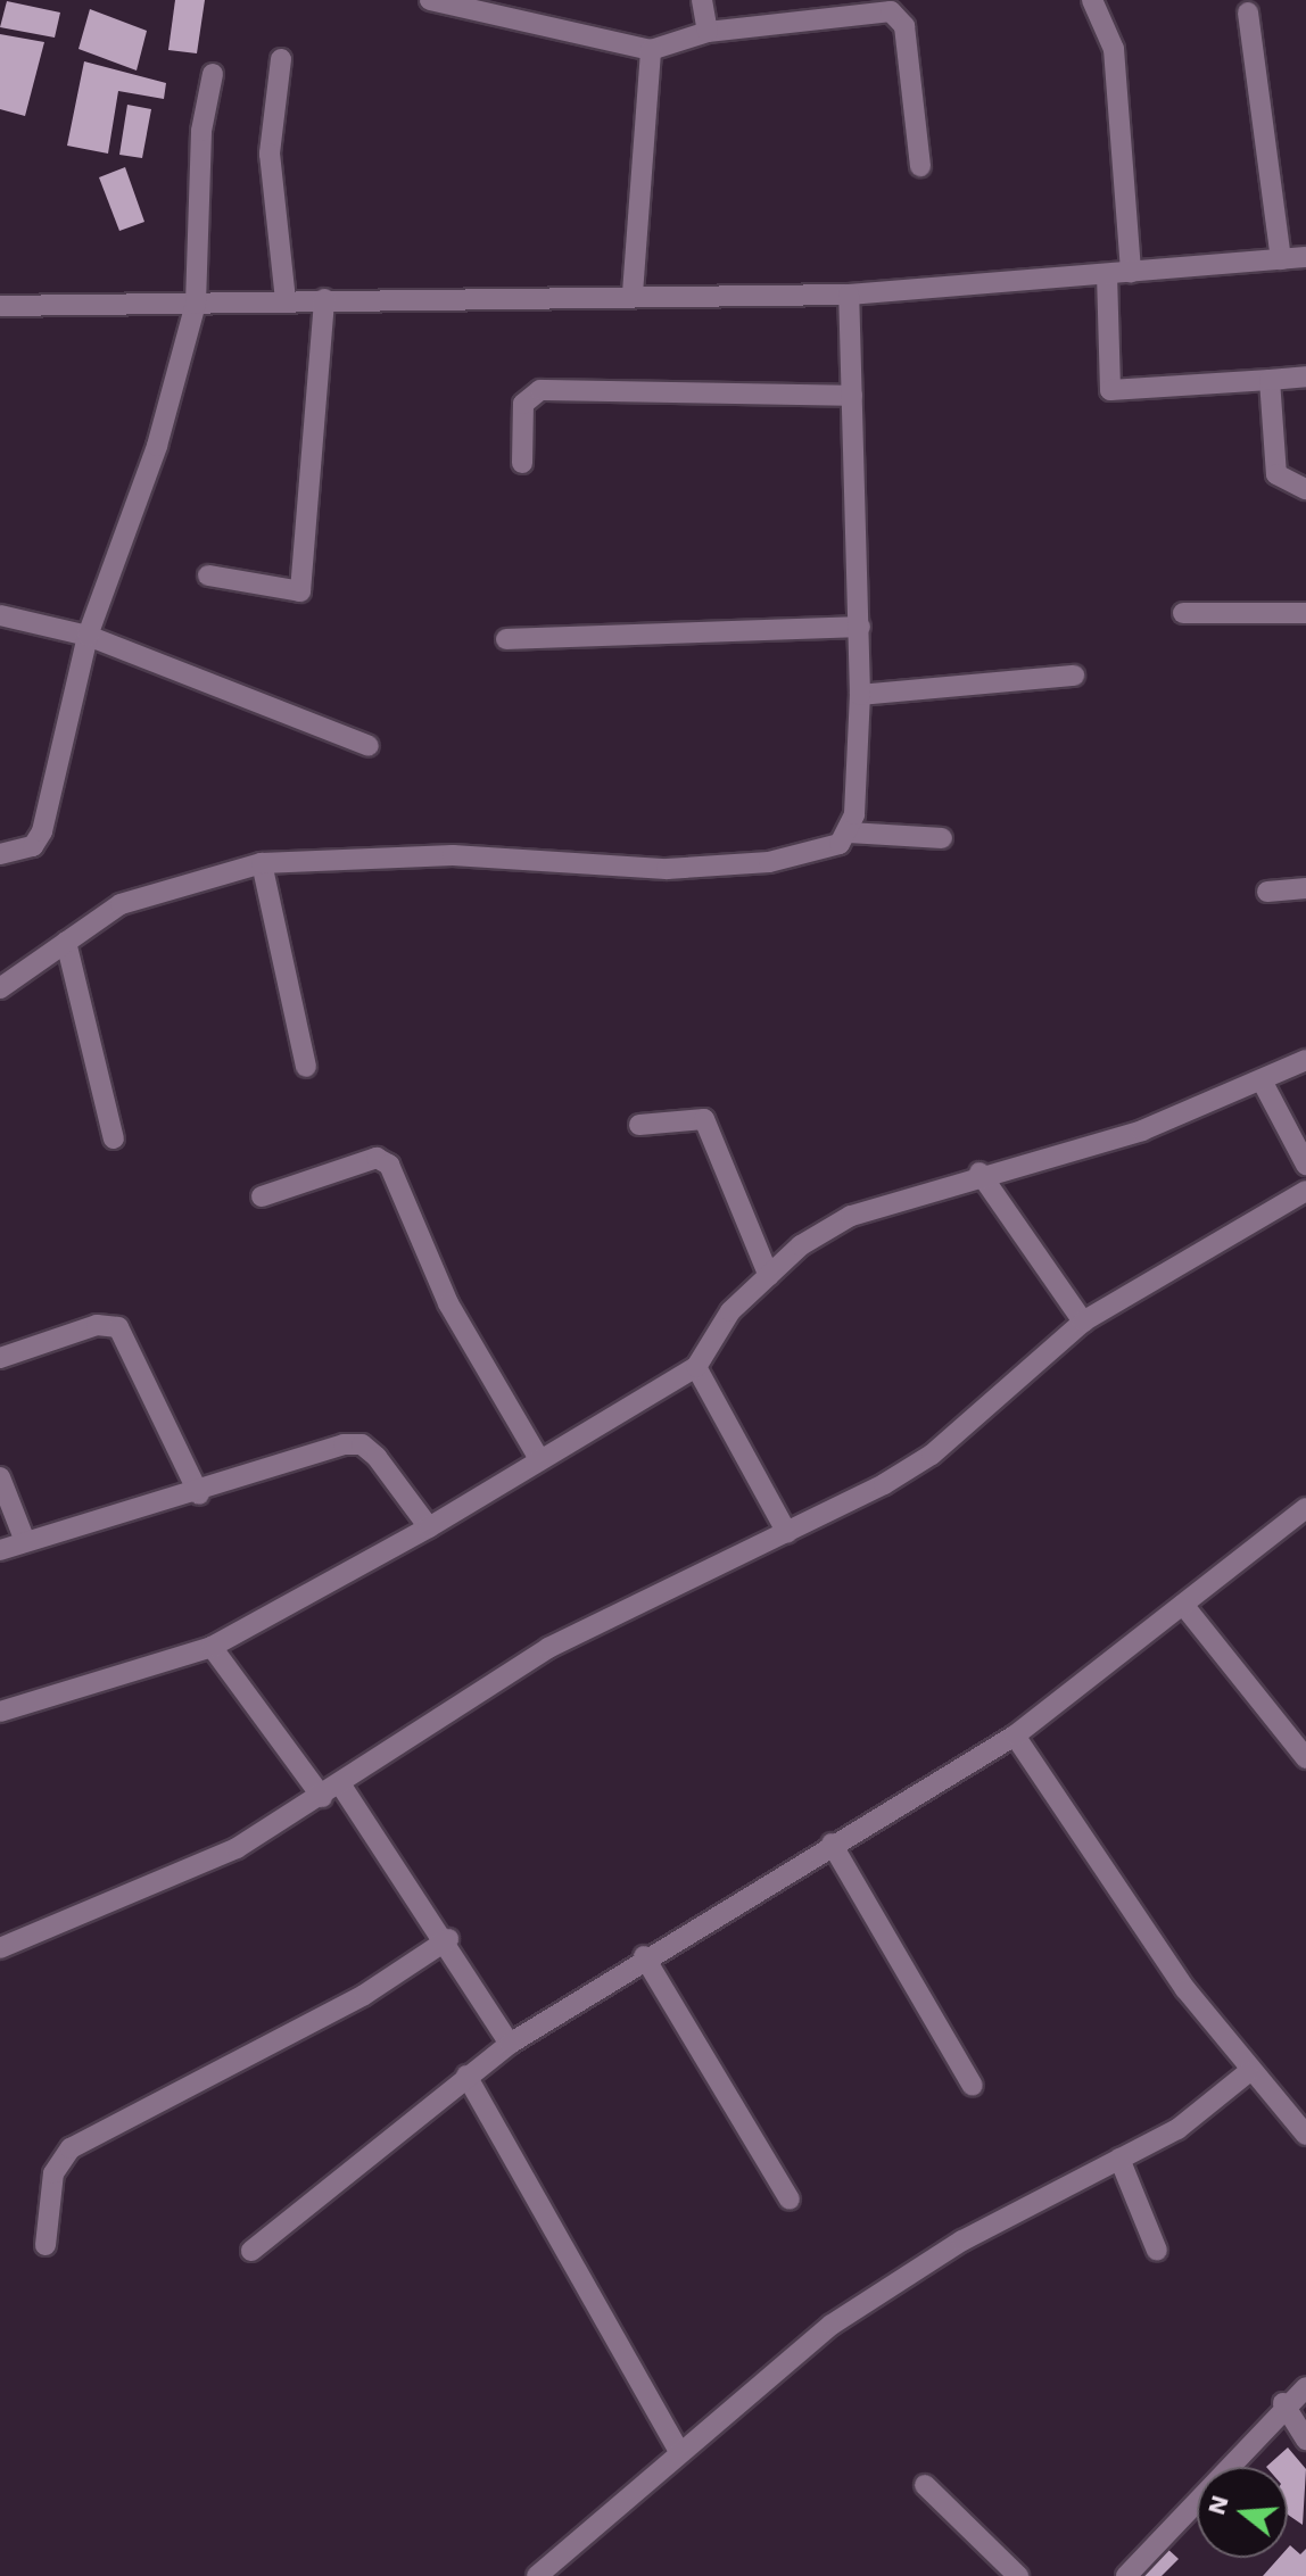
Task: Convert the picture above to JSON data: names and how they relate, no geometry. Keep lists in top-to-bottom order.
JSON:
{
  "north": "left"
}
